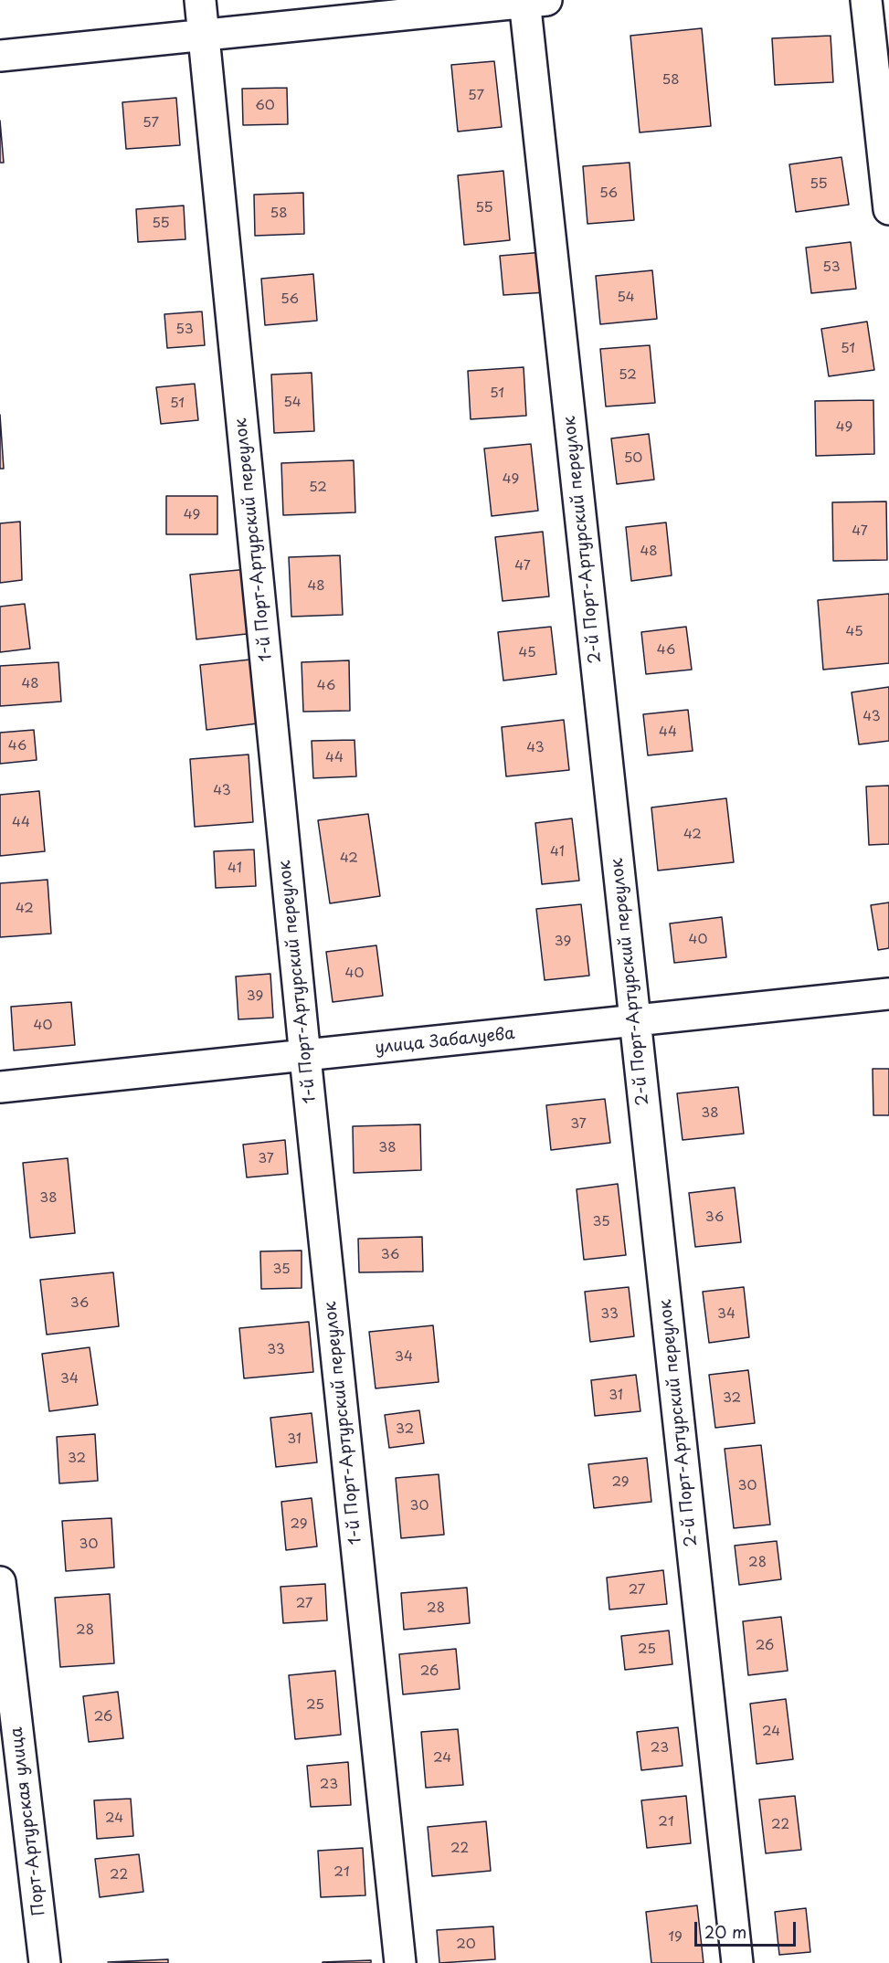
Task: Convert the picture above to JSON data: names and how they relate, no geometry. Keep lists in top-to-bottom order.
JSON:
{
  "streets": {
    "street": [
      "1-й Порт-Артурский переулок",
      "2-й Порт-Артурский переулок",
      "улица Забалуева",
      "Порт-Артурская улица"
    ]
  },
  "crossings": [
    ["1-й Порт-Артурский переулок", "улица Забалуева"],
    ["2-й Порт-Артурский переулок", "улица Забалуева"]
  ],
  "house_numbers": [
    "58",
    "57",
    "60",
    "57",
    "55",
    "56",
    "55",
    "58",
    "55",
    "53",
    "54",
    "56",
    "53",
    "51",
    "52",
    "51",
    "54",
    "51",
    "49",
    "50",
    "49",
    "52",
    "49",
    "47",
    "48",
    "47",
    "48",
    "45",
    "46",
    "45",
    "48",
    "46",
    "43",
    "44",
    "46",
    "43",
    "44",
    "43",
    "44",
    "42",
    "41",
    "42",
    "41",
    "42",
    "40",
    "39",
    "40",
    "39",
    "40",
    "38",
    "37",
    "38",
    "37",
    "38",
    "36",
    "35",
    "36",
    "35",
    "36",
    "33",
    "34",
    "33",
    "34",
    "34",
    "31",
    "32",
    "32",
    "31",
    "32",
    "29",
    "30",
    "30",
    "29",
    "30",
    "28",
    "27",
    "27",
    "28",
    "28",
    "26",
    "25",
    "26",
    "25",
    "26",
    "24",
    "23",
    "24",
    "23",
    "24",
    "21",
    "22",
    "22",
    "21",
    "22",
    "19",
    "20"
  ],
  "scale_bar": "20 m"
}
